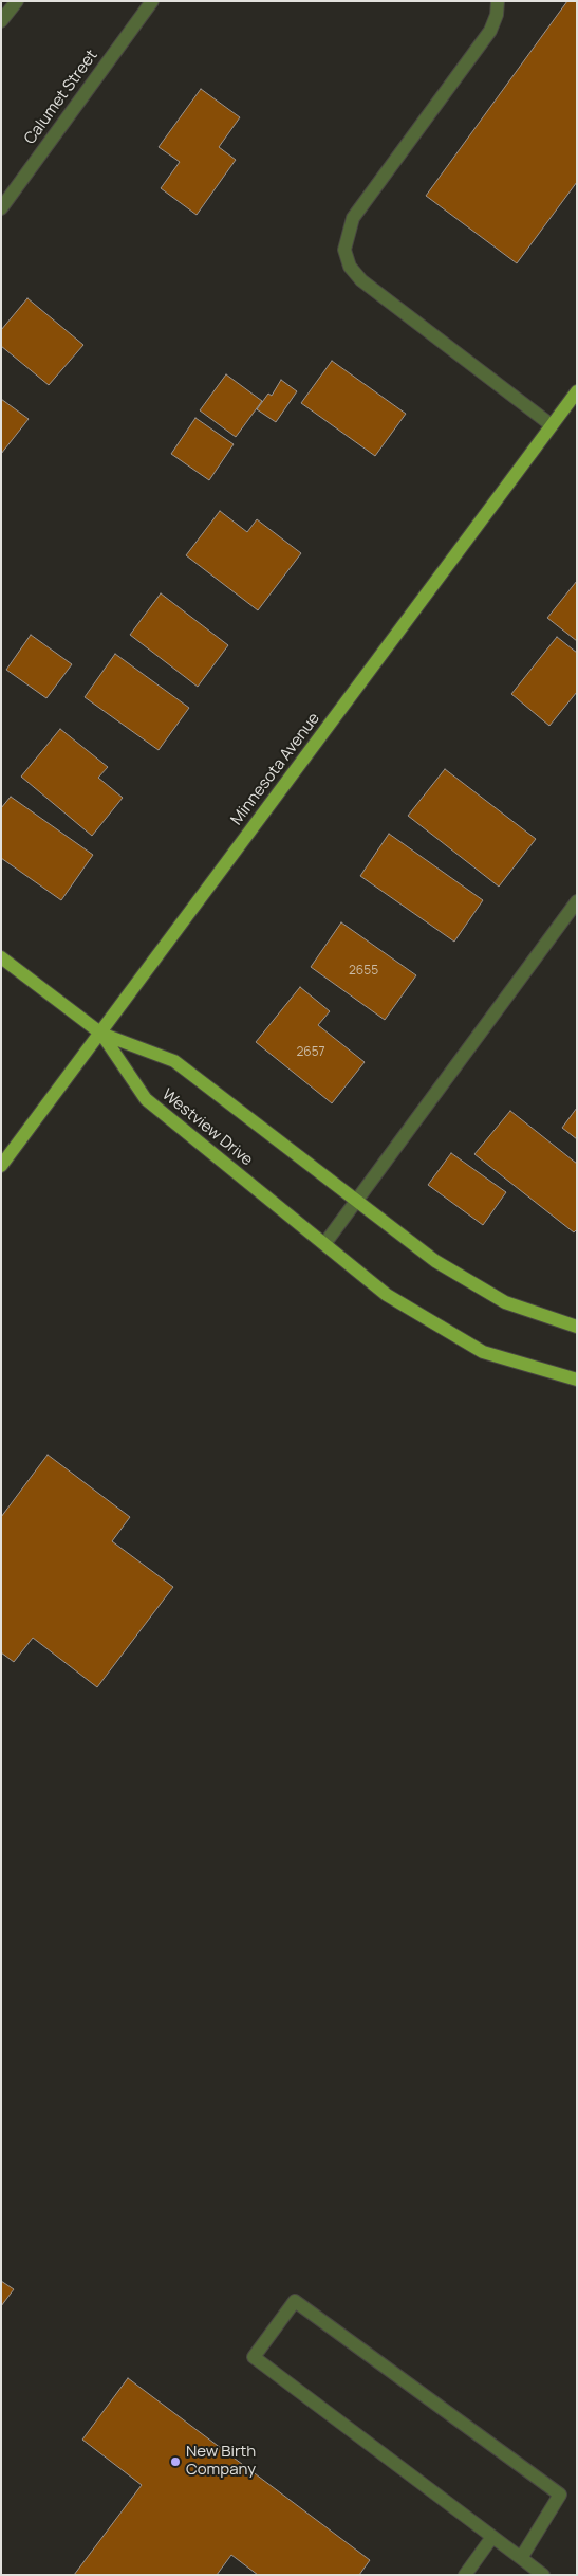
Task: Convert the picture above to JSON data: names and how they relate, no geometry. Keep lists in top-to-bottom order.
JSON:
{
  "streets": {
    "main road": ["Minnesota Avenue", "Westview Drive"],
    "street": ["Calumet Street"]
  },
  "crossings": [
    ["Minnesota Avenue", "Westview Drive"]
  ],
  "places": ["New Birth Company"],
  "house_numbers": ["2655", "2657"]
}
